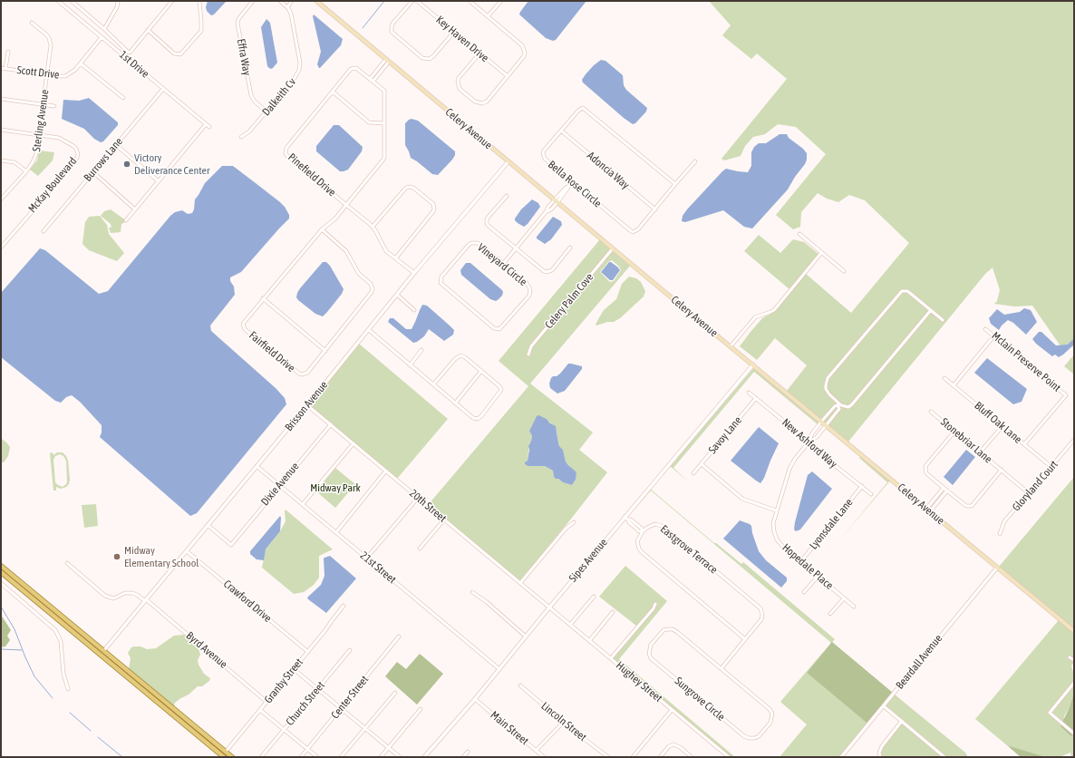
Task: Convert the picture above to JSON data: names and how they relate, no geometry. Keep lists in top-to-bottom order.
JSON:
{
  "streets": {
    "main road": ["Celery Avenue"],
    "street": [
      "Key Haven Drive",
      "Effra Way",
      "1st Drive",
      "Scott Drive",
      "Dalkeith Cv",
      "Sterling Avenue",
      "Burrows Lane",
      "Adoncia Way",
      "Pinefield Drive",
      "Bella Rose Circle",
      "McKay Boulevard",
      "Vineyard Circle",
      "Celery Palm Cove",
      "Fairfield Drive",
      "Mclain Preserve Point",
      "Brisson Avenue",
      "Bluff Oak Lane",
      "Savoy Lane",
      "Stonebriar Lane",
      "New Ashford Way",
      "Dixie Avenue",
      "Gloryland Court",
      "20th Street",
      "Lyonsdale Lane",
      "Eastgrove Terrace",
      "Sipes Avenue",
      "Hopedale Place",
      "21st Street",
      "Crawford Drive",
      "Byrd Avenue",
      "Beardall Avenue",
      "Granby Street",
      "Hughey Street",
      "Center Street",
      "Sungrove Circle",
      "Church Street",
      "Lincoln Street",
      "Main Street"
    ]
  },
  "crossings": [
    ["Effra Way", "Dalkeith Cv"],
    ["1st Drive", "Scott Drive"],
    ["1st Drive", "Burrows Lane"],
    ["Scott Drive", "Sterling Avenue"],
    ["Sterling Avenue", "McKay Boulevard"],
    ["Celery Avenue", "Celery Palm Cove"],
    ["Celery Avenue", "Brisson Avenue"],
    ["Celery Avenue", "Sipes Avenue"],
    ["Celery Avenue", "Hopedale Place"],
    ["Celery Avenue", "Beardall Avenue"],
    ["Adoncia Way", "Bella Rose Circle"],
    ["Pinefield Drive", "Fairfield Drive"],
    ["Pinefield Drive", "Brisson Avenue"],
    ["Mclain Preserve Point", "Bluff Oak Lane"],
    ["Brisson Avenue", "Dixie Avenue"],
    ["Brisson Avenue", "20th Street"],
    ["Brisson Avenue", "21st Street"],
    ["Brisson Avenue", "Crawford Drive"],
    ["Brisson Avenue", "Byrd Avenue"],
    ["Bluff Oak Lane", "Gloryland Court"],
    ["Savoy Lane", "New Ashford Way"],
    ["Stonebriar Lane", "Gloryland Court"],
    ["New Ashford Way", "Lyonsdale Lane"],
    ["New Ashford Way", "Hopedale Place"],
    ["Dixie Avenue", "20th Street"],
    ["Dixie Avenue", "21st Street"],
    ["20th Street", "Sipes Avenue"],
    ["20th Street", "Hughey Street"],
    ["Lyonsdale Lane", "Hopedale Place"],
    ["Eastgrove Terrace", "Sungrove Circle"],
    ["Sipes Avenue", "21st Street"],
    ["Sipes Avenue", "Hughey Street"],
    ["Sipes Avenue", "Main Street"],
    ["Crawford Drive", "Granby Street"],
    ["Byrd Avenue", "Granby Street"]
  ],
  "parks": ["Midway Park"],
  "places": ["Victory Deliverance Center", "Midway Elementary School"]
}
